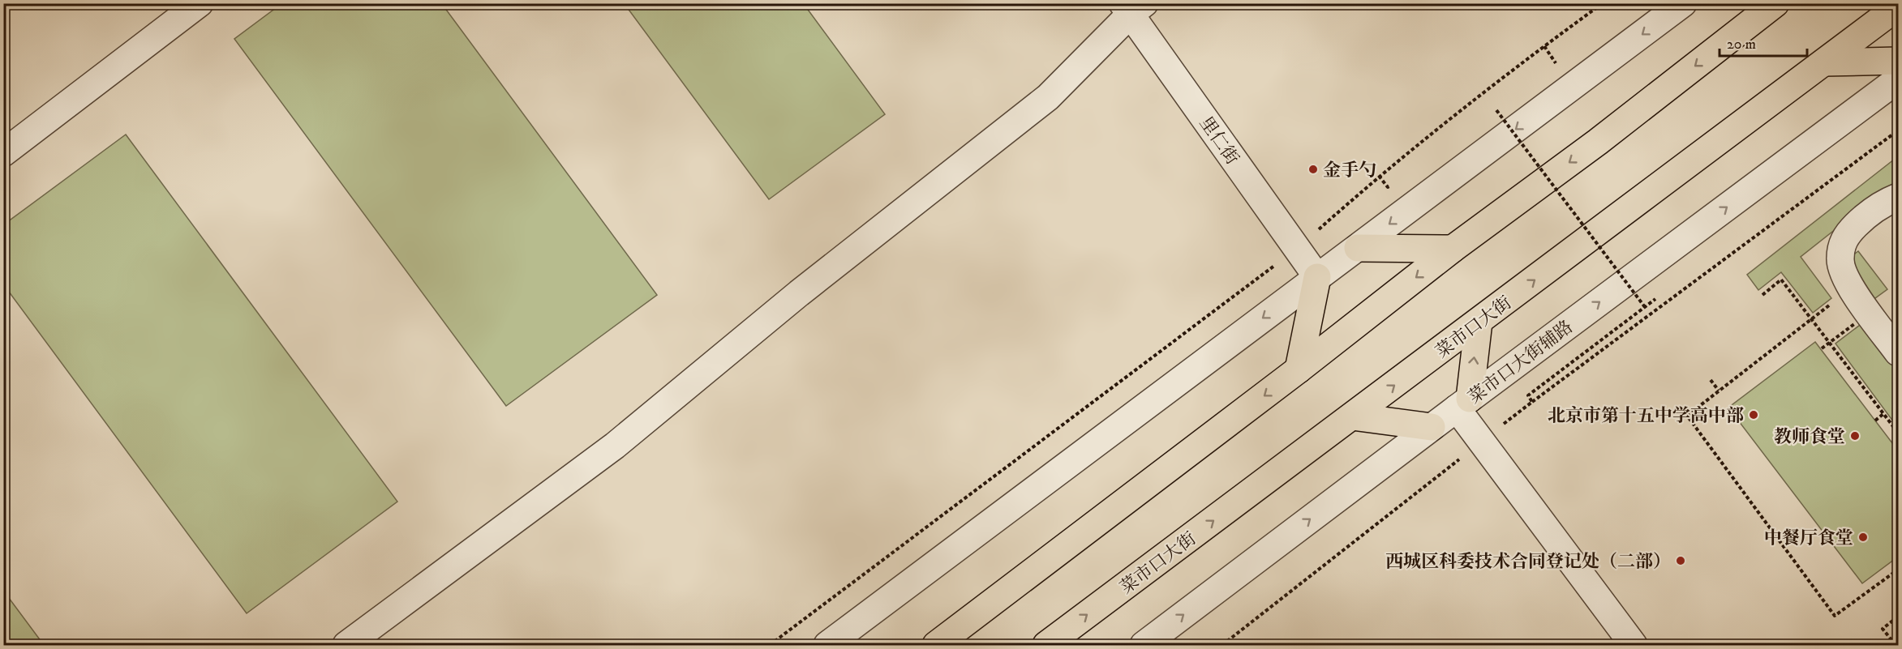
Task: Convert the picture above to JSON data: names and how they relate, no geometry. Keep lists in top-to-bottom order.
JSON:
{
  "streets": {
    "main road": ["菜市口大街"],
    "street": ["里仁街", "菜市口大街辅路"]
  },
  "places": [
    "金手勺",
    "北京市第十五中学高中部",
    "教师食堂",
    "中餐厅食堂",
    "西城区科委技术合同登记处（二部）"
  ],
  "scale_bar": "20 m"
}
